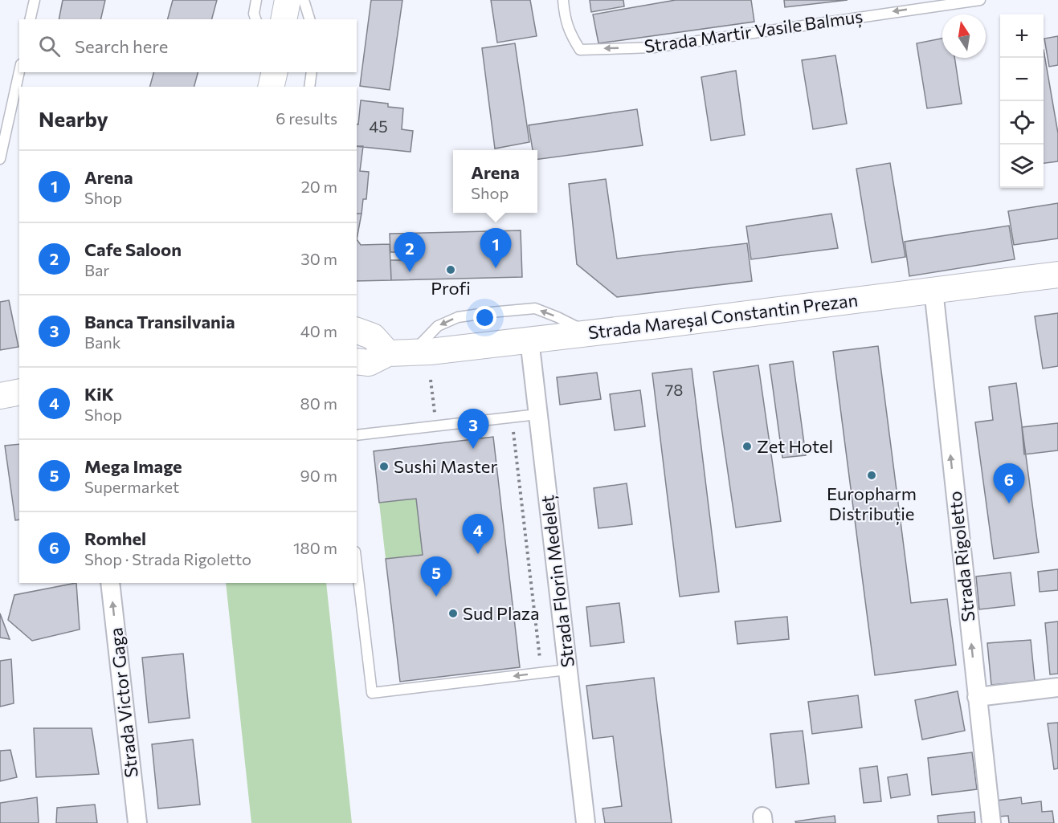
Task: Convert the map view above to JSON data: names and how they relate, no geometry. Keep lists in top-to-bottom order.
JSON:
{
  "streets": {
    "main road": ["Strada Mareșal Constantin Prezan"],
    "street": ["Strada Rigoletto", "Strada Florin Medeleț", "Strada Victor Gaga"],
    "lane": ["Strada Martir Vasile Balmuș"]
  },
  "crossings": [
    ["Strada Mareșal Constantin Prezan", "Strada Rigoletto"],
    ["Strada Mareșal Constantin Prezan", "Strada Florin Medeleț"]
  ],
  "one_way": ["Strada Martir Vasile Balmuș", "Strada Rigoletto", "Strada Victor Gaga"],
  "places": [
    "Profi",
    "Zet Hotel",
    "Sushi Master",
    "Europharm Distribuție",
    "Sud Plaza"
  ],
  "house_numbers": ["45", "78"],
  "north": "top",
  "page": {
    "map_buttons": ["+", "−"],
    "search": "Search here",
    "heading": ["Nearby", "6 results"],
    "list": [
      {
        "mark": "1",
        "name": "Arena",
        "note": "Shop",
        "value": "20 m"
      },
      {
        "mark": "2",
        "name": "Cafe Saloon",
        "note": "Bar",
        "value": "30 m"
      },
      {
        "mark": "3",
        "name": "Banca Transilvania",
        "note": "Bank",
        "value": "40 m"
      },
      {
        "mark": "4",
        "name": "KiK",
        "note": "Shop",
        "value": "80 m"
      },
      {
        "mark": "5",
        "name": "Mega Image",
        "note": "Supermarket",
        "value": "90 m"
      },
      {
        "mark": "6",
        "name": "Romhel",
        "note": "Shop · Strada Rigoletto",
        "value": "180 m"
      }
    ],
    "popup": ["Arena", "Shop"],
    "pins": [
      "1",
      "2",
      "3",
      "6",
      "4",
      "5"
    ]
  }
}
